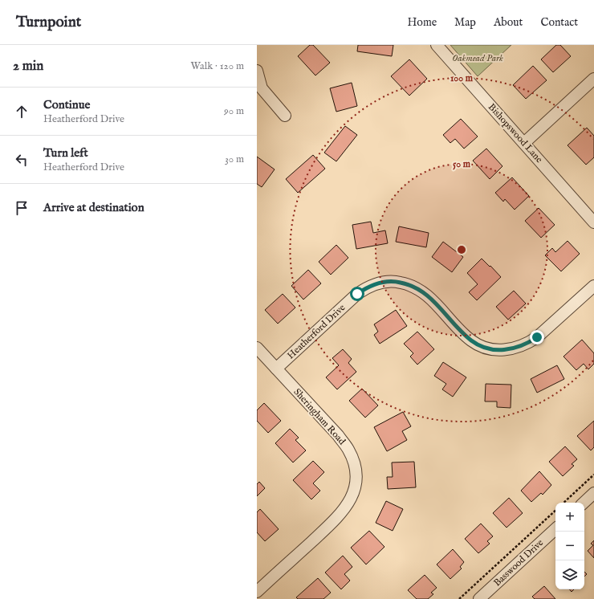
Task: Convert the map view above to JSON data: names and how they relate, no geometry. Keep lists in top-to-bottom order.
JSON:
{
  "streets": {
    "street": [
      "Bishopswood Lane",
      "Heatherford Drive",
      "Sheringham Road",
      "Basswood Drive"
    ]
  },
  "crossings": [
    ["Heatherford Drive", "Sheringham Road"]
  ],
  "parks": ["Oakmead Park"],
  "page": {
    "header": "Turnpoint",
    "nav": [
      "Home",
      "Map",
      "About",
      "Contact"
    ],
    "heading": ["2 min", "Walk · 120 m"],
    "list": [
      ["Continue", "Heatherford Drive", "90 m"],
      ["Turn left", "Heatherford Drive", "30 m"],
      "Arrive at destination"
    ],
    "map_buttons": ["+", "−"]
  },
  "rings": ["100 m", "50 m"]
}
